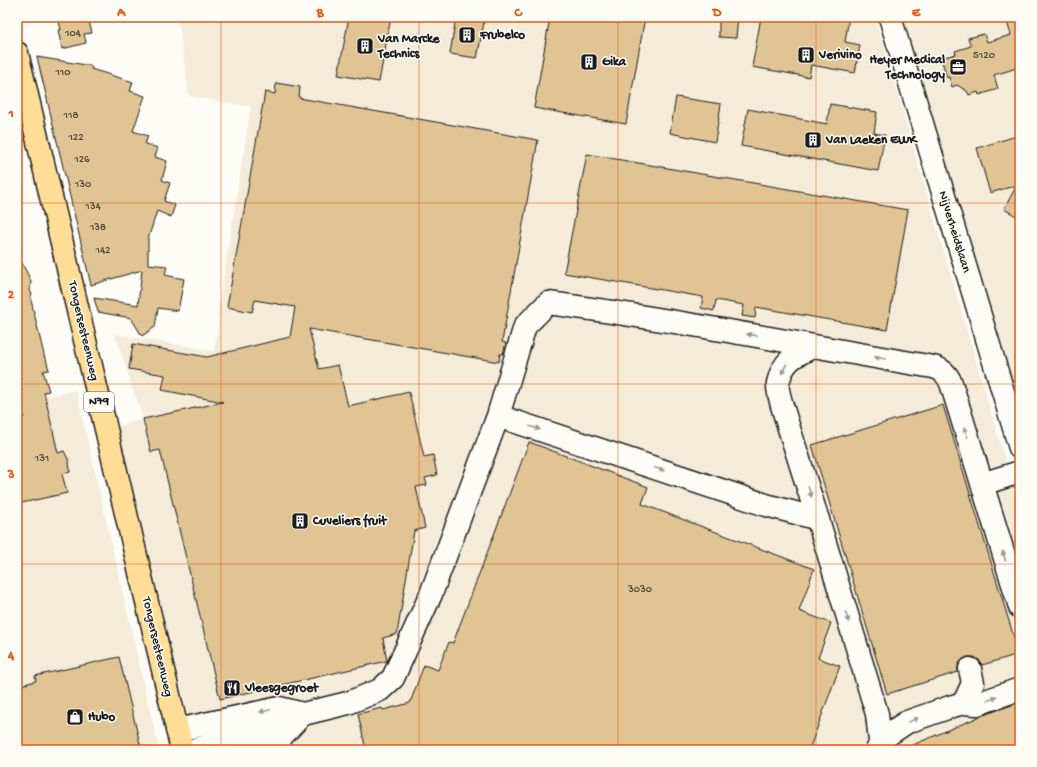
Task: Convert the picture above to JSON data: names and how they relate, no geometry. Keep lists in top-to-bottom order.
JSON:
{
  "streets": {
    "main road": ["Tongersesteenweg", "N79"],
    "street": ["Nijverheidslaan"]
  },
  "places": {
    "building": [
      "Frubelco",
      "Van Marcke Technics",
      "Verivino",
      "Gika",
      "Van Laeken EWK",
      "Cuveliers fruit"
    ],
    "office": ["Heyer Medical Technology"],
    "restaurant": ["Vleesgegroet"],
    "shop": ["Hubo"]
  },
  "house_numbers": [
    "104",
    "5120",
    "110",
    "118",
    "122",
    "126",
    "130",
    "134",
    "138",
    "142",
    "131",
    "3030"
  ],
  "grid": {
    "columns": [
      "A",
      "B",
      "C",
      "D",
      "E"
    ],
    "rows": [
      "1",
      "2",
      "3",
      "4"
    ]
  }
}
